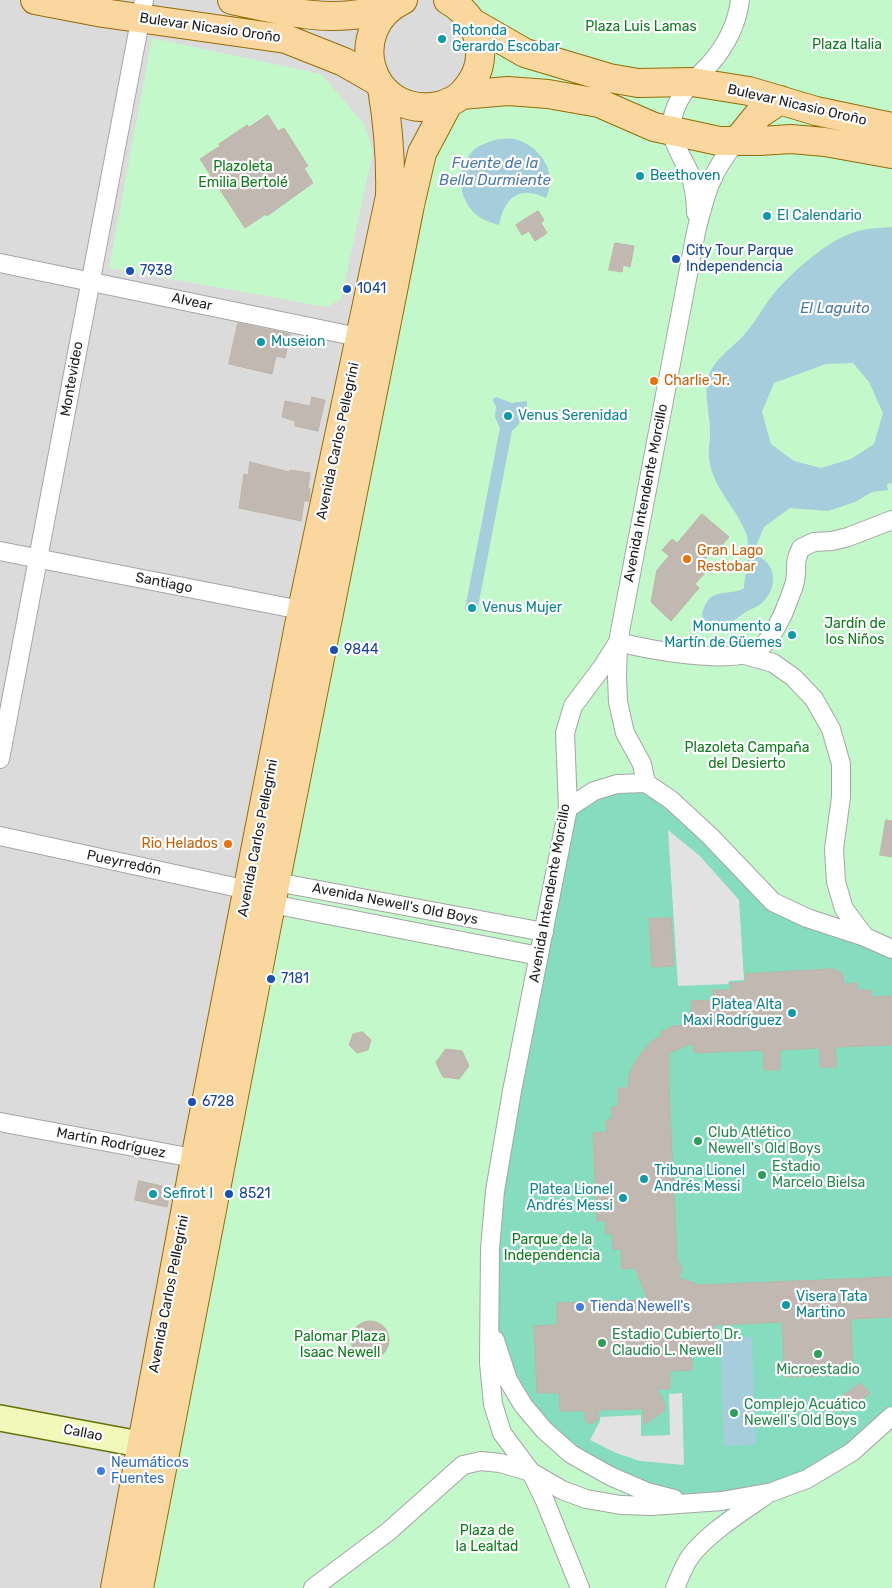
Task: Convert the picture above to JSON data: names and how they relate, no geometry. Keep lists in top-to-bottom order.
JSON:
{
  "streets": {
    "main road": ["Bulevar Nicasio Oroño", "Avenida Carlos Pellegrini", "Callao"],
    "street": [
      "Alvear",
      "Montevideo",
      "Avenida Intendente Morcillo",
      "Santiago",
      "Pueyrredón",
      "Avenida Newell's Old Boys",
      "Martín Rodríguez"
    ]
  },
  "crossings": [
    ["Bulevar Nicasio Oroño", "Montevideo"],
    ["Bulevar Nicasio Oroño", "Avenida Carlos Pellegrini"],
    ["Bulevar Nicasio Oroño", "Avenida Intendente Morcillo"],
    ["Alvear", "Montevideo"],
    ["Alvear", "Avenida Carlos Pellegrini"],
    ["Montevideo", "Santiago"],
    ["Avenida Carlos Pellegrini", "Santiago"],
    ["Avenida Carlos Pellegrini", "Pueyrredón"],
    ["Avenida Carlos Pellegrini", "Avenida Newell's Old Boys"],
    ["Avenida Carlos Pellegrini", "Martín Rodríguez"],
    ["Avenida Carlos Pellegrini", "Callao"],
    ["Avenida Intendente Morcillo", "Avenida Newell's Old Boys"],
    ["Pueyrredón", "Avenida Newell's Old Boys"]
  ],
  "water": ["Fuente de la Bella Durmiente", "El Laguito"],
  "parks": [
    "Plaza Luis Lamas",
    "Plaza Italia",
    "Plazoleta Emilia Bertolé",
    "Jardín de los Niños",
    "Plazoleta Campaña del Desierto",
    "Parque de la Independencia",
    "Palomar Plaza Isaac Newell",
    "Plaza de la Lealtad"
  ],
  "places": [
    "Rotonda Gerardo Escobar",
    "Beethoven",
    "El Calendario",
    "City Tour Parque Independencia",
    "7938",
    "1041",
    "Museion",
    "Charlie Jr.",
    "Venus Serenidad",
    "Gran Lago Restobar",
    "Venus Mujer",
    "Monumento a Martín de Güemes",
    "9844",
    "Rio Helados",
    "7181",
    "Platea Alta Maxi Rodríguez",
    "6728",
    "Club Atlético Newell's Old Boys",
    "Estadio Marcelo Bielsa",
    "Tribuna Lionel Andrés Messi",
    "Sefirot I",
    "8521",
    "Platea Lionel Andrés Messi",
    "Visera Tata Martino",
    "Tienda Newell's",
    "Estadio Cubierto Dr. Claudio L. Newell",
    "Microestadio",
    "Complejo Acuático Newell's Old Boys",
    "Neumáticos Fuentes"
  ]
}
